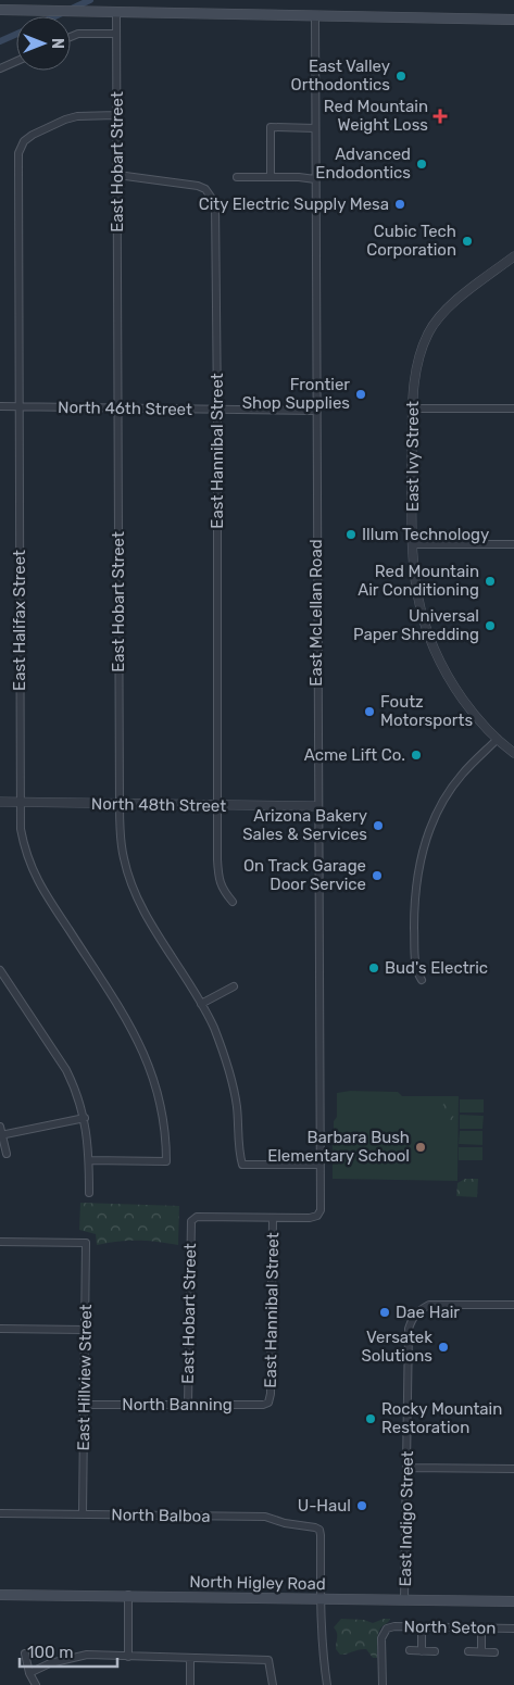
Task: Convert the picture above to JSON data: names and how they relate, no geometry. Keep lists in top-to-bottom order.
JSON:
{
  "streets": {
    "main road": ["North Higley Road"],
    "street": [
      "East Hobart Street",
      "North 46th Street",
      "East Hannibal Street",
      "East Ivy Street",
      "East McLellan Road",
      "East Halifax Street",
      "North 48th Street",
      "East Hillview Street",
      "North Banning",
      "North Balboa",
      "East Indigo Street",
      "North Seton"
    ]
  },
  "crossings": [
    ["East Hobart Street", "North 46th Street"],
    ["East Hobart Street", "East Hannibal Street"],
    ["East Hobart Street", "East McLellan Road"],
    ["East Hobart Street", "East Halifax Street"],
    ["East Hobart Street", "North 48th Street"],
    ["East Hobart Street", "North Banning"],
    ["North 46th Street", "East Hannibal Street"],
    ["North 46th Street", "East McLellan Road"],
    ["North 46th Street", "East Halifax Street"],
    ["East Hannibal Street", "East McLellan Road"],
    ["East Hannibal Street", "North 48th Street"],
    ["East Hannibal Street", "North Banning"],
    ["East McLellan Road", "North 48th Street"],
    ["East Halifax Street", "North 48th Street"],
    ["East Hillview Street", "North Banning"],
    ["East Hillview Street", "North Balboa"],
    ["North Balboa", "North Higley Road"],
    ["East Indigo Street", "North Higley Road"]
  ],
  "places": {
    "other": [
      "East Valley Orthodontics",
      "Advanced Endodontics",
      "City Electric Supply Mesa",
      "Cubic Tech Corporation",
      "Frontier Shop Supplies",
      "Illum Technology",
      "Red Mountain Air Conditioning",
      "Universal Paper Shredding",
      "Foutz Motorsports",
      "Acme Lift Co.",
      "Arizona Bakery Sales & Services",
      "On Track Garage Door Service",
      "Bud's Electric",
      "Barbara Bush Elementary School",
      "Dae Hair",
      "Versatek Solutions",
      "Rocky Mountain Restoration",
      "U-Haul"
    ],
    "health": ["Red Mountain Weight Loss"]
  },
  "scale_bar": "100 m",
  "north": "right"
}
